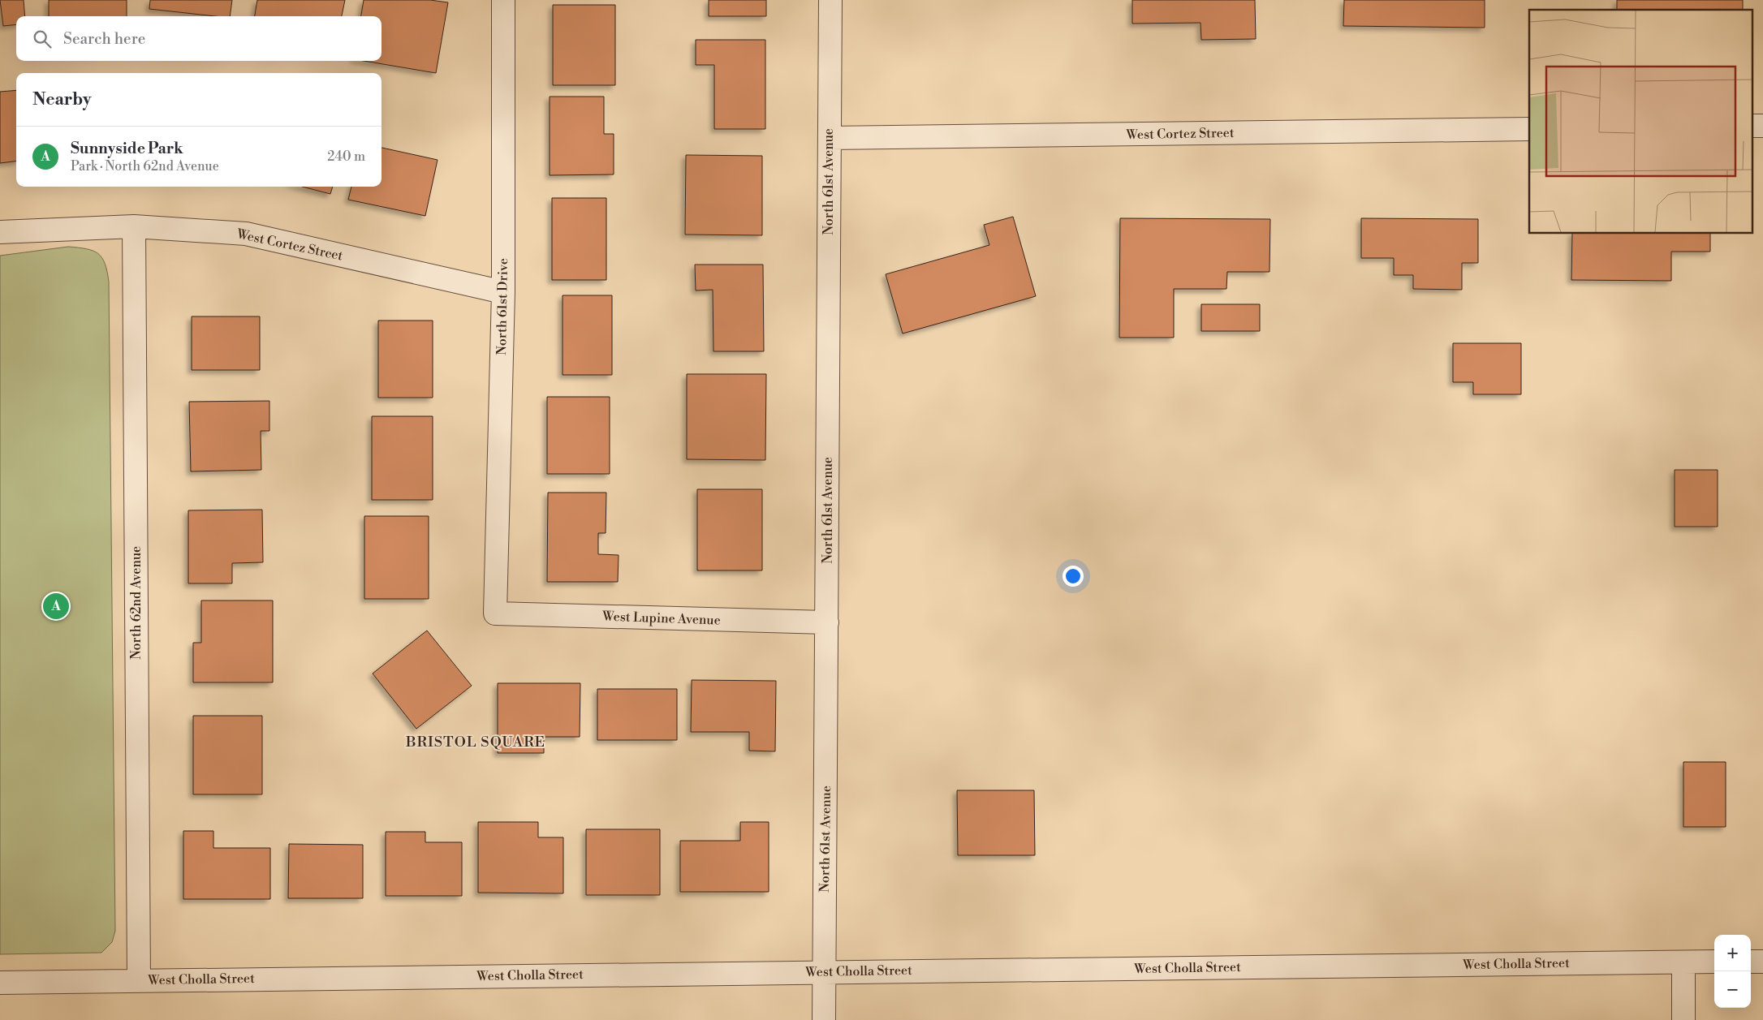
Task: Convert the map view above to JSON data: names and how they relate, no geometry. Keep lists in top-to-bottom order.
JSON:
{
  "streets": {
    "street": [
      "West Cortez Street",
      "North 61st Avenue",
      "North 61st Drive",
      "North 62nd Avenue",
      "West Lupine Avenue",
      "West Cholla Street"
    ]
  },
  "crossings": [
    ["West Cortez Street", "North 61st Avenue"],
    ["West Cortez Street", "North 61st Drive"],
    ["West Cortez Street", "North 62nd Avenue"],
    ["North 61st Avenue", "West Lupine Avenue"],
    ["North 61st Avenue", "West Cholla Street"],
    ["North 61st Drive", "West Lupine Avenue"],
    ["North 62nd Avenue", "West Cholla Street"]
  ],
  "districts": ["BRISTOL SQUARE"],
  "page": {
    "search": "Search here",
    "heading": "Nearby",
    "list": [
      {
        "mark": "A",
        "name": "Sunnyside Park",
        "note": "Park · North 62nd Avenue",
        "value": "240 m"
      }
    ],
    "pins": "A",
    "map_buttons": ["+", "−"]
  }
}
